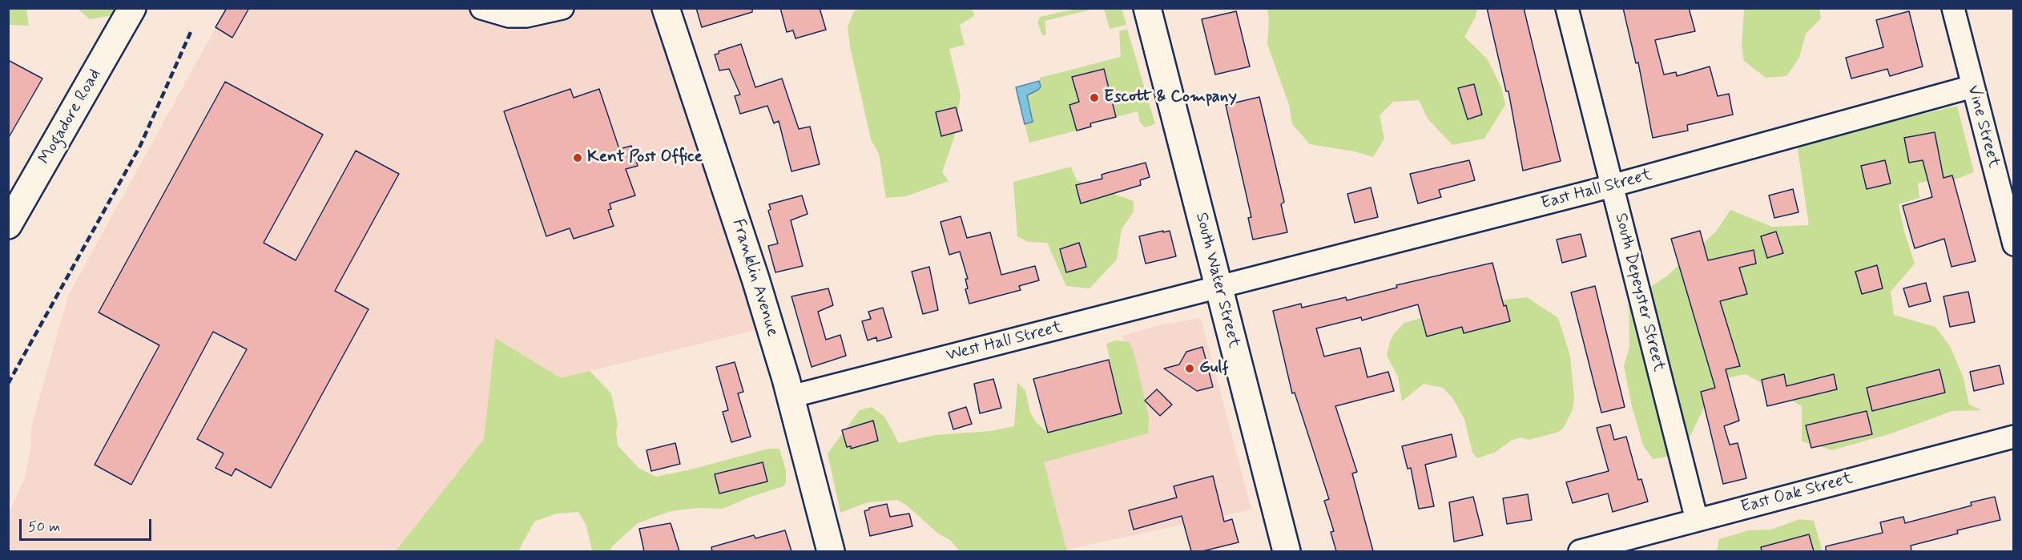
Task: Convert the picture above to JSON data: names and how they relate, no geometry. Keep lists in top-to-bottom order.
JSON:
{
  "streets": {
    "street": [
      "Mogadore Road",
      "Vine Street",
      "East Hall Street",
      "Franklin Avenue",
      "South Water Street",
      "South Depeyster Street",
      "West Hall Street",
      "East Oak Street"
    ]
  },
  "crossings": [
    ["Vine Street", "East Hall Street"],
    ["East Hall Street", "South Water Street"],
    ["East Hall Street", "South Depeyster Street"],
    ["East Hall Street", "West Hall Street"],
    ["Franklin Avenue", "West Hall Street"],
    ["South Water Street", "West Hall Street"],
    ["South Depeyster Street", "East Oak Street"]
  ],
  "places": ["Escott & Company", "Kent Post Office", "Gulf"],
  "scale_bar": "50 m"
}
